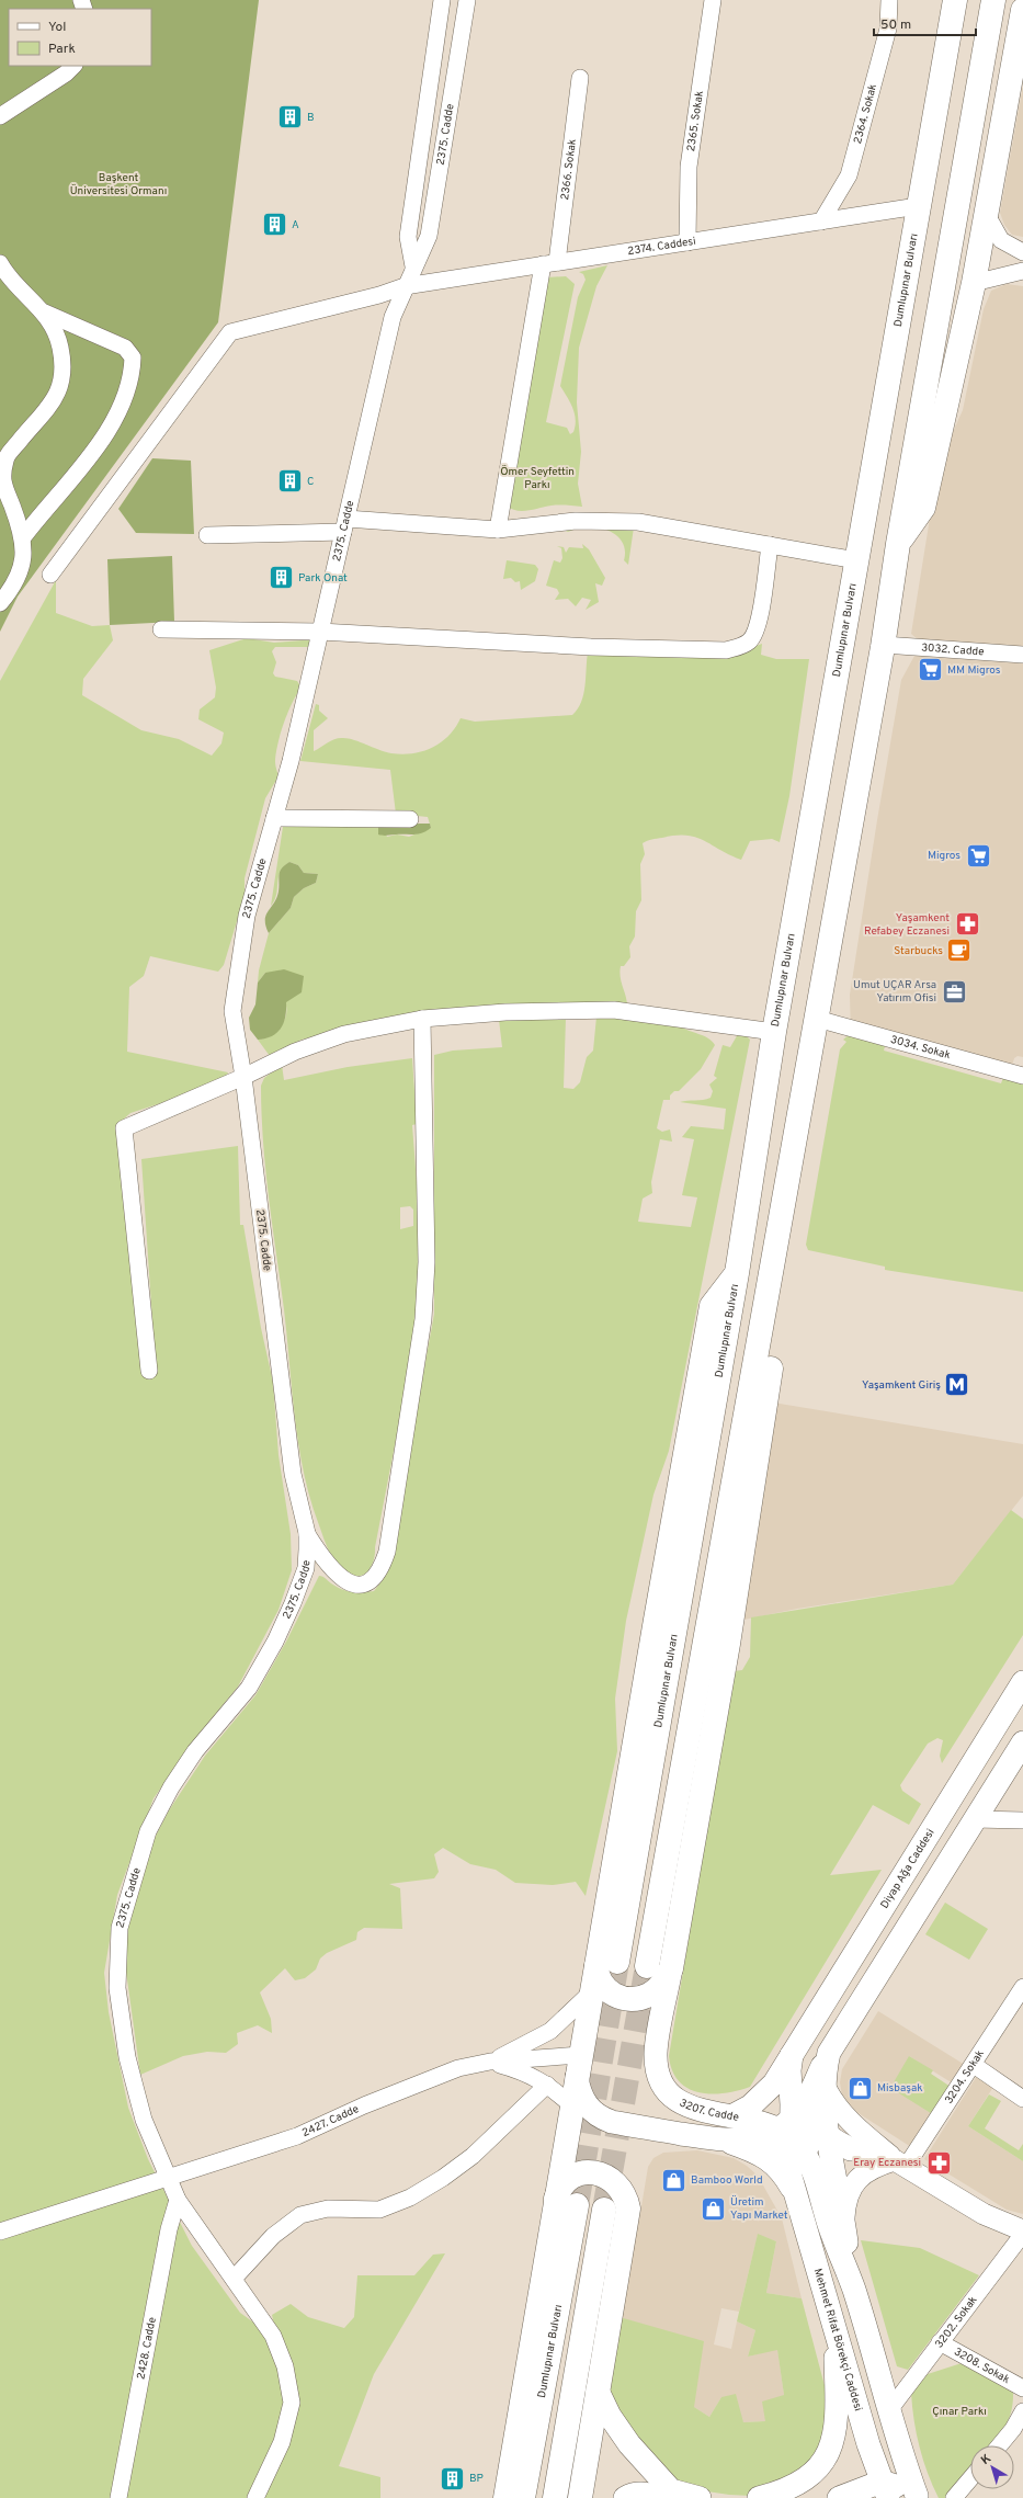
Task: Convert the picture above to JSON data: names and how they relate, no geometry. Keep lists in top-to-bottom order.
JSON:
{
  "streets": {
    "highway": ["Dumlupınar Bulvarı"],
    "main road": ["Diyap Ağa Caddesi", "3207. Cadde", "Mehmet Rifat Börekçi Caddesi"],
    "street": [
      "2364. Sokak",
      "2365. Sokak",
      "2375. Cadde",
      "2366. Sokak",
      "2374. Caddesi",
      "3032. Cadde",
      "3034. Sokak",
      "3204. Sokak",
      "2427. Cadde",
      "3202. Sokak",
      "2428. Cadde",
      "3208. Sokak"
    ]
  },
  "crossings": [
    ["2364. Sokak", "2374. Caddesi"],
    ["2365. Sokak", "2374. Caddesi"],
    ["2375. Cadde", "2374. Caddesi"],
    ["2375. Cadde", "2427. Cadde"],
    ["2375. Cadde", "2428. Cadde"],
    ["2366. Sokak", "2374. Caddesi"],
    ["2374. Caddesi", "Dumlupınar Bulvarı"],
    ["Diyap Ağa Caddesi", "3207. Cadde"],
    ["Diyap Ağa Caddesi", "Mehmet Rifat Börekçi Caddesi"],
    ["3204. Sokak", "3207. Cadde"],
    ["3207. Cadde", "2427. Cadde"],
    ["3207. Cadde", "3202. Sokak"],
    ["3207. Cadde", "Mehmet Rifat Börekçi Caddesi"],
    ["3202. Sokak", "3208. Sokak"]
  ],
  "parks": ["Başkent Üniversitesi Ormanı", "Ömer Seyfettin Parkı", "Çınar Parkı"],
  "places": {
    "building": [
      "B",
      "A",
      "C",
      "Park Onat",
      "BP"
    ],
    "supermarket": ["MM Migros", "Migros"],
    "pharmacy": ["Yaşamkent Refabey Eczanesi", "Eray Eczanesi"],
    "cafe": ["Starbucks"],
    "office": ["Umut UÇAR Arsa Yatırım Ofisi"],
    "metro station": ["Yaşamkent Giriş"],
    "shop": ["Misbaşak", "Bamboo World", "Üretim Yapı Market"]
  },
  "legend": ["Yol", "Park"],
  "scale_bar": "50 m",
  "north": "top left"
}
